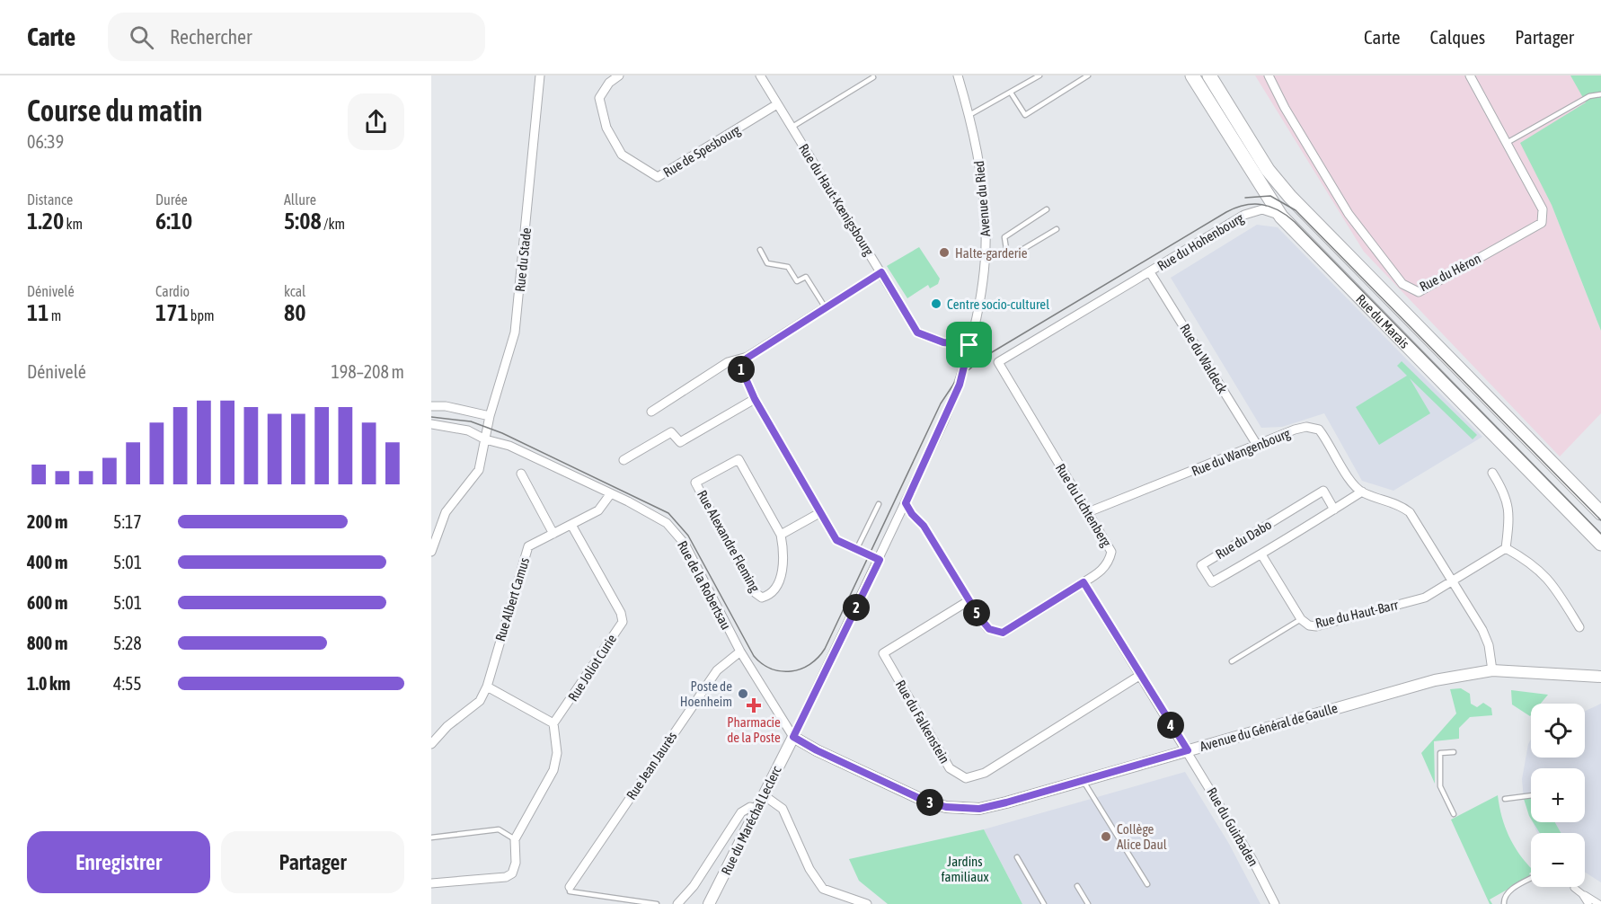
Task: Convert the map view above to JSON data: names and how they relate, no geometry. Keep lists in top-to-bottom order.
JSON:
{
  "streets": {
    "main road": ["Rue du Marais"],
    "street": [
      "Rue de Spesbourg",
      "Avenue du Ried",
      "Rue du Haut-Kœnigsbourg",
      "Rue du Hohenbourg",
      "Rue du Stade",
      "Rue du Héron",
      "Rue du Waldeck",
      "Rue du Wangenbourg",
      "Rue du Lichtenberg",
      "Rue du Dabo",
      "Rue Alexandre Fleming",
      "Rue de la Robertsau",
      "Rue Albert Camus",
      "Rue du Haut-Barr",
      "Rue Joliot Curie",
      "Rue du Falkenstein",
      "Avenue du Général de Gaulle",
      "Rue Jean Jaurès",
      "Rue du Maréchal Leclerc",
      "Rue du Guirbaden"
    ]
  },
  "crossings": [
    ["Rue de Spesbourg", "Rue du Haut-Kœnigsbourg"],
    ["Avenue du Ried", "Rue du Haut-Kœnigsbourg"],
    ["Avenue du Ried", "Rue du Lichtenberg"],
    ["Avenue du Ried", "Rue de la Robertsau"],
    ["Avenue du Ried", "Avenue du Général de Gaulle"],
    ["Avenue du Ried", "Rue du Maréchal Leclerc"],
    ["Rue du Hohenbourg", "Rue du Marais"],
    ["Rue du Hohenbourg", "Rue du Waldeck"],
    ["Rue du Hohenbourg", "Rue du Lichtenberg"],
    ["Rue du Stade", "Rue de la Robertsau"],
    ["Rue du Waldeck", "Rue du Wangenbourg"],
    ["Rue du Wangenbourg", "Rue du Lichtenberg"],
    ["Rue du Wangenbourg", "Rue du Dabo"],
    ["Rue du Lichtenberg", "Rue du Falkenstein"],
    ["Rue du Dabo", "Rue du Haut-Barr"],
    ["Rue de la Robertsau", "Rue Albert Camus"],
    ["Rue de la Robertsau", "Avenue du Général de Gaulle"],
    ["Rue de la Robertsau", "Rue Jean Jaurès"],
    ["Rue de la Robertsau", "Rue du Maréchal Leclerc"],
    ["Rue Albert Camus", "Rue Joliot Curie"],
    ["Avenue du Général de Gaulle", "Rue du Maréchal Leclerc"],
    ["Avenue du Général de Gaulle", "Rue du Guirbaden"]
  ],
  "parks": ["Jardins familiaux"],
  "places": {
    "other": [
      "Halte-garderie",
      "Centre socio-culturel",
      "Poste de Hoenheim",
      "Collège Alice Daul"
    ],
    "health": ["Pharmacie de la Poste"]
  },
  "page": {
    "header": "Carte",
    "search": "Rechercher",
    "nav": ["Carte", "Calques", "Partager"],
    "heading": ["Course du matin", "06:39"],
    "stats": [
      ["Distance", "1.20 km"],
      ["Durée", "6:10"],
      ["Allure", "5:08 /km"],
      ["Dénivelé", "11 m"],
      ["Cardio", "171 bpm"],
      ["kcal", "80"]
    ],
    "chart": ["Dénivelé", "198–208 m"],
    "pins": [
      "1",
      "2",
      "5",
      "4",
      "3"
    ],
    "list": [
      {
        "name": "200 m",
        "note": "5:17"
      },
      {
        "name": "400 m",
        "note": "5:01"
      },
      {
        "name": "600 m",
        "note": "5:01"
      },
      {
        "name": "800 m",
        "note": "5:28"
      },
      {
        "name": "1.0 km",
        "note": "4:55"
      }
    ],
    "map_buttons": ["+", "−"],
    "buttons": ["Enregistrer", "Partager"]
  }
}
